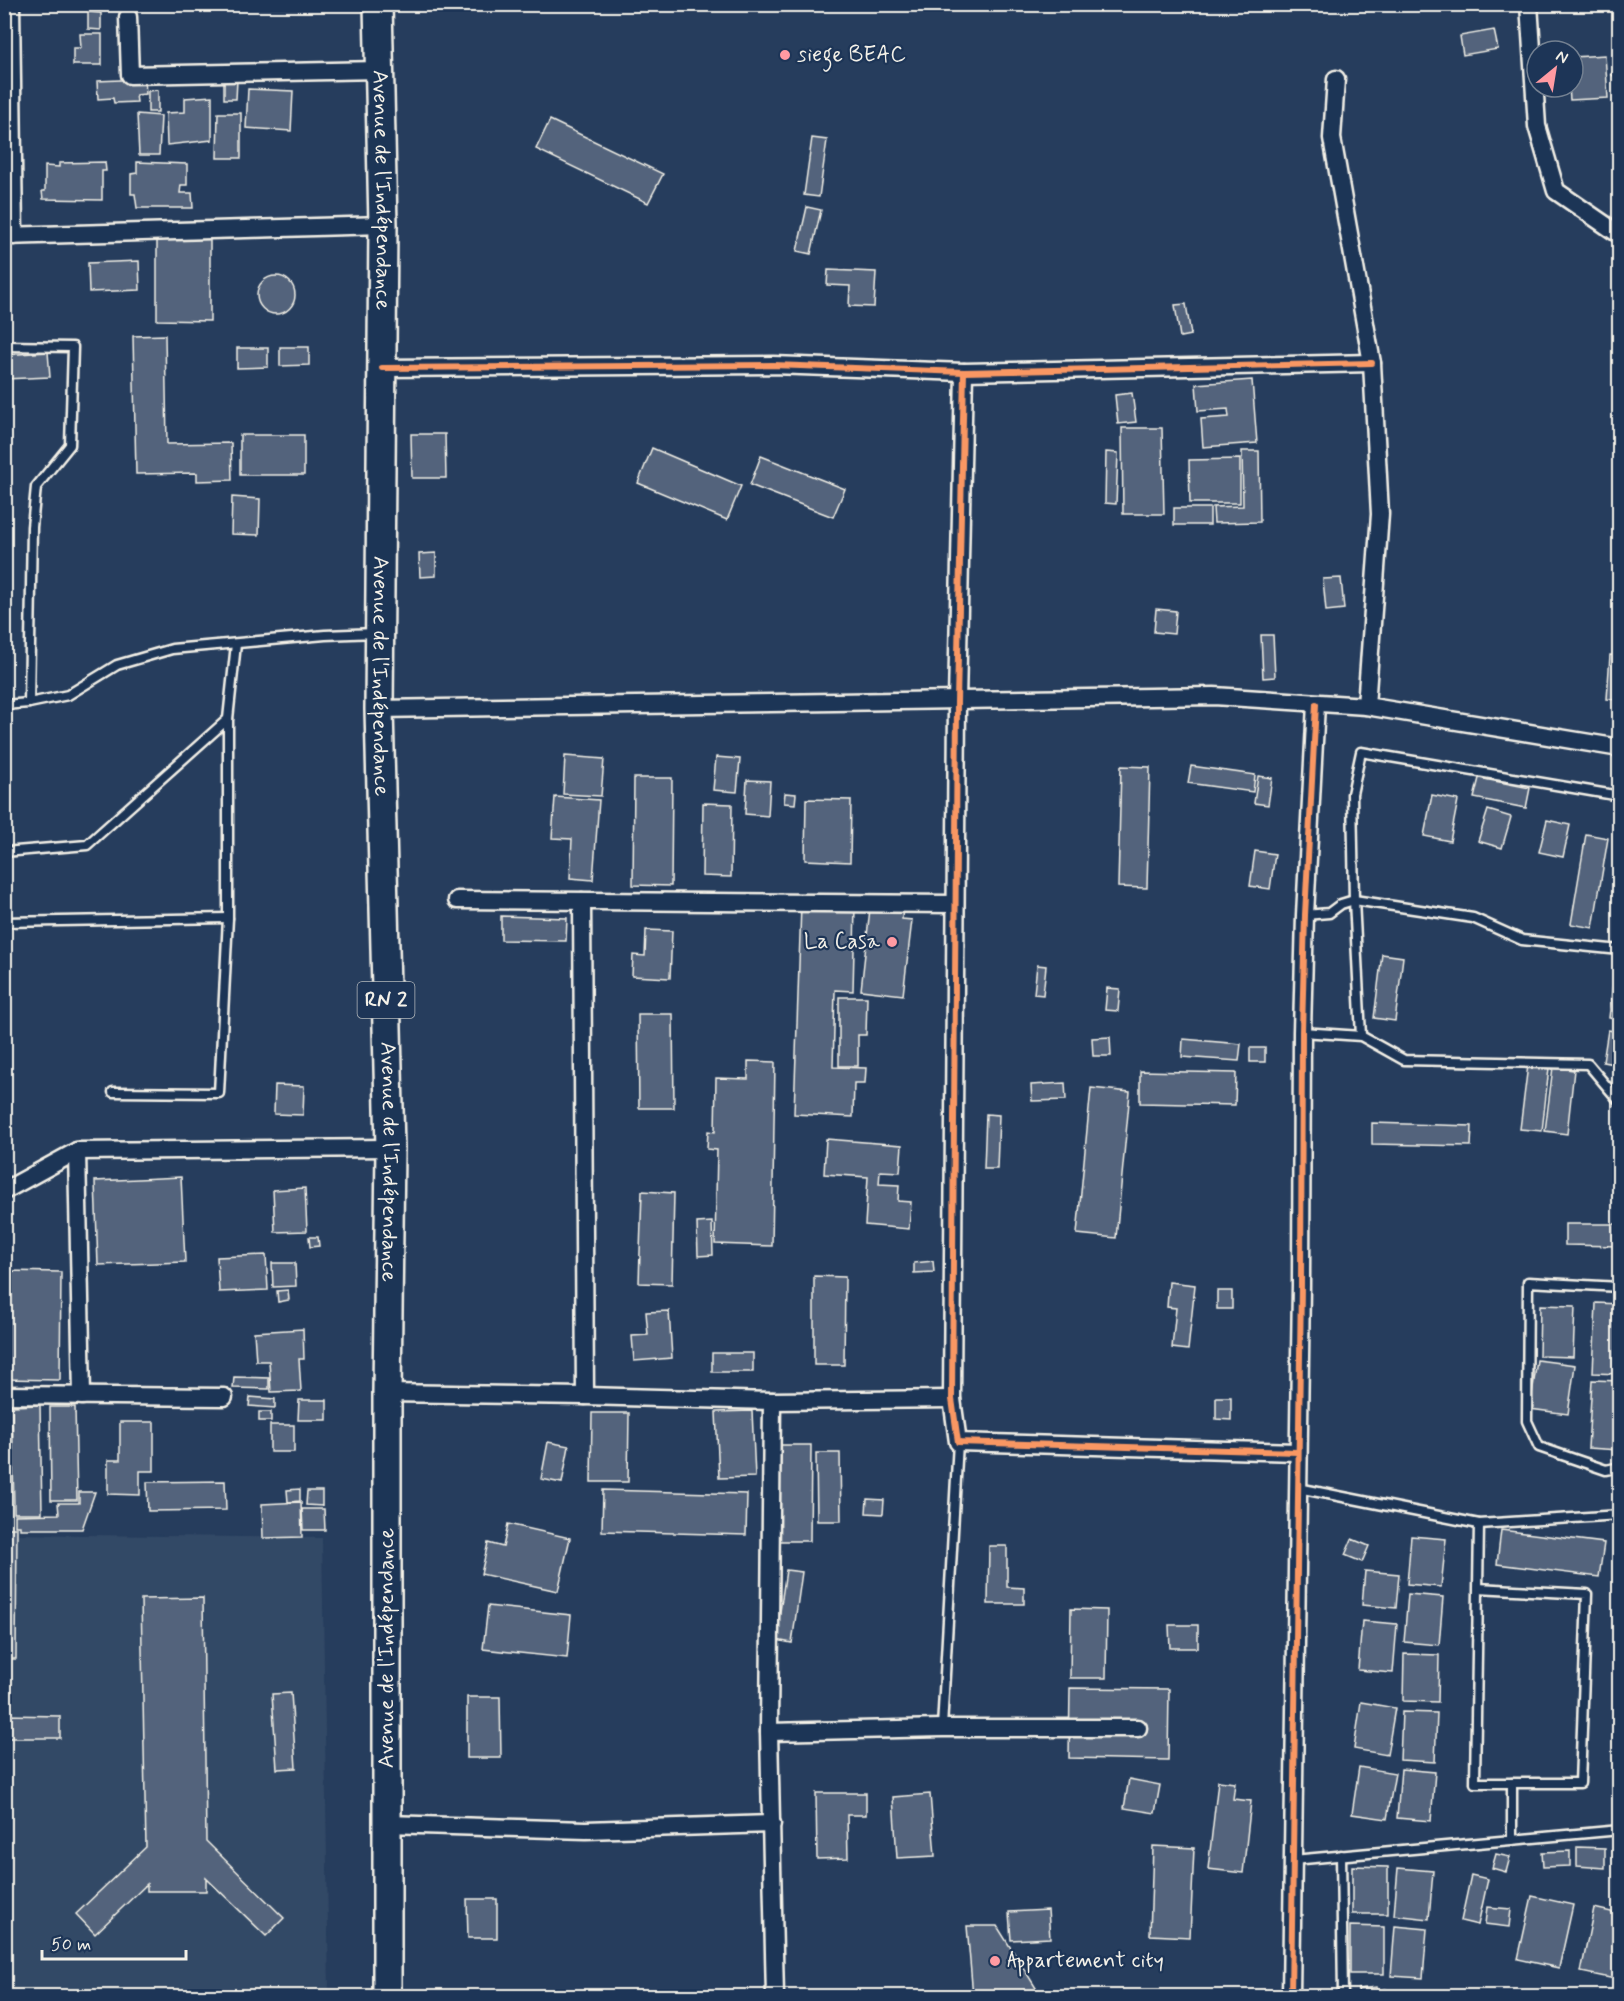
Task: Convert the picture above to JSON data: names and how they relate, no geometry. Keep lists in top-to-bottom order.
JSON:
{
  "streets": {
    "main road": ["Avenue de l'Indépendance", "RN 2"]
  },
  "places": ["siege BEAC", "La Casa", "Appartement city"],
  "scale_bar": "50 m",
  "north": "top right"
}
